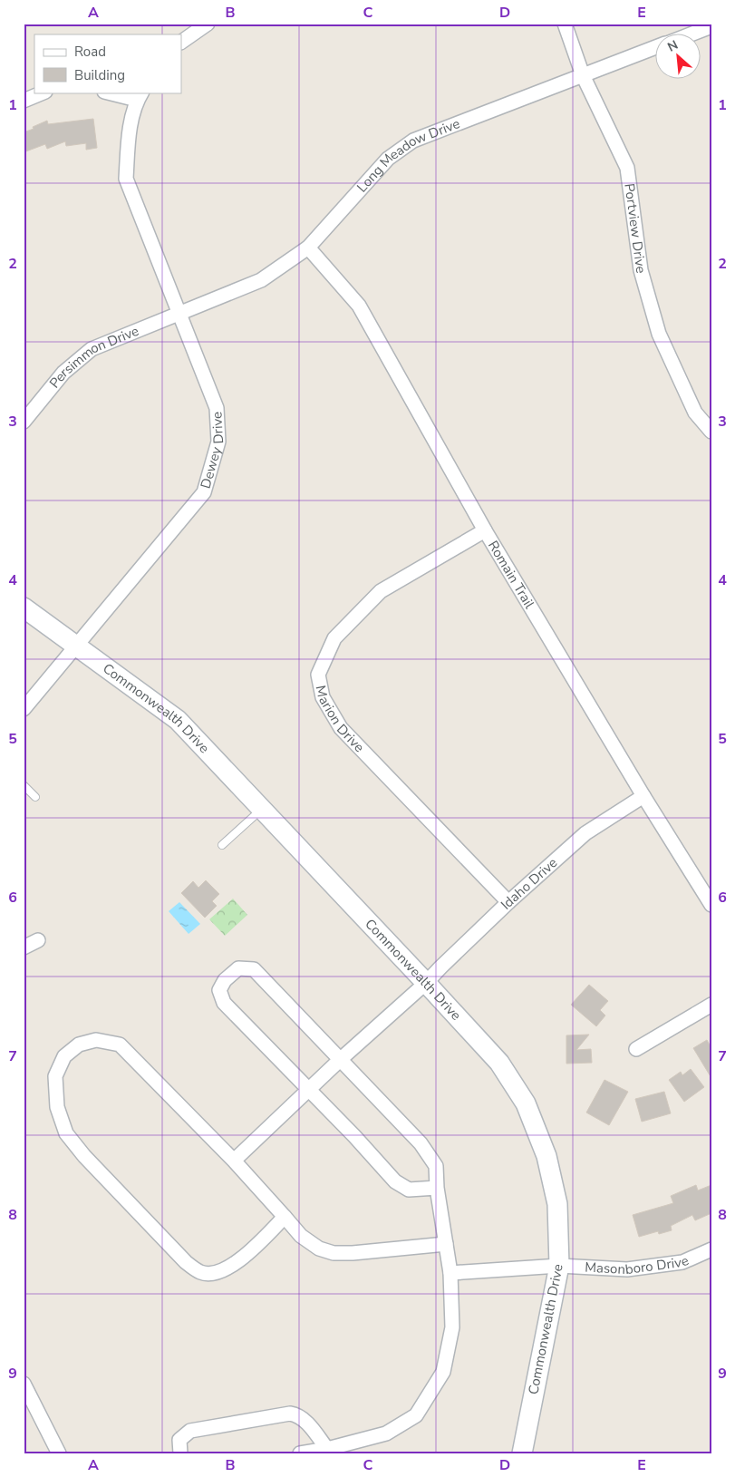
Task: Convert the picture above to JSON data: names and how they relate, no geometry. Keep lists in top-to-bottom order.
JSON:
{
  "streets": {
    "street": [
      "Long Meadow Drive",
      "Portview Drive",
      "Persimmon Drive",
      "Dewey Drive",
      "Romain Trail",
      "Commonwealth Drive",
      "Marion Drive",
      "Idaho Drive",
      "Masonboro Drive"
    ]
  },
  "crossings": [
    ["Long Meadow Drive", "Portview Drive"],
    ["Long Meadow Drive", "Persimmon Drive"],
    ["Long Meadow Drive", "Dewey Drive"],
    ["Long Meadow Drive", "Romain Trail"],
    ["Persimmon Drive", "Dewey Drive"],
    ["Dewey Drive", "Commonwealth Drive"],
    ["Romain Trail", "Marion Drive"],
    ["Romain Trail", "Idaho Drive"],
    ["Commonwealth Drive", "Idaho Drive"],
    ["Commonwealth Drive", "Masonboro Drive"],
    ["Marion Drive", "Idaho Drive"]
  ],
  "legend": ["Road", "Building"],
  "north": "top left",
  "grid": {
    "columns": [
      "A",
      "B",
      "C",
      "D",
      "E"
    ],
    "rows": [
      "1",
      "2",
      "3",
      "4",
      "5",
      "6",
      "7",
      "8",
      "9"
    ]
  }
}
